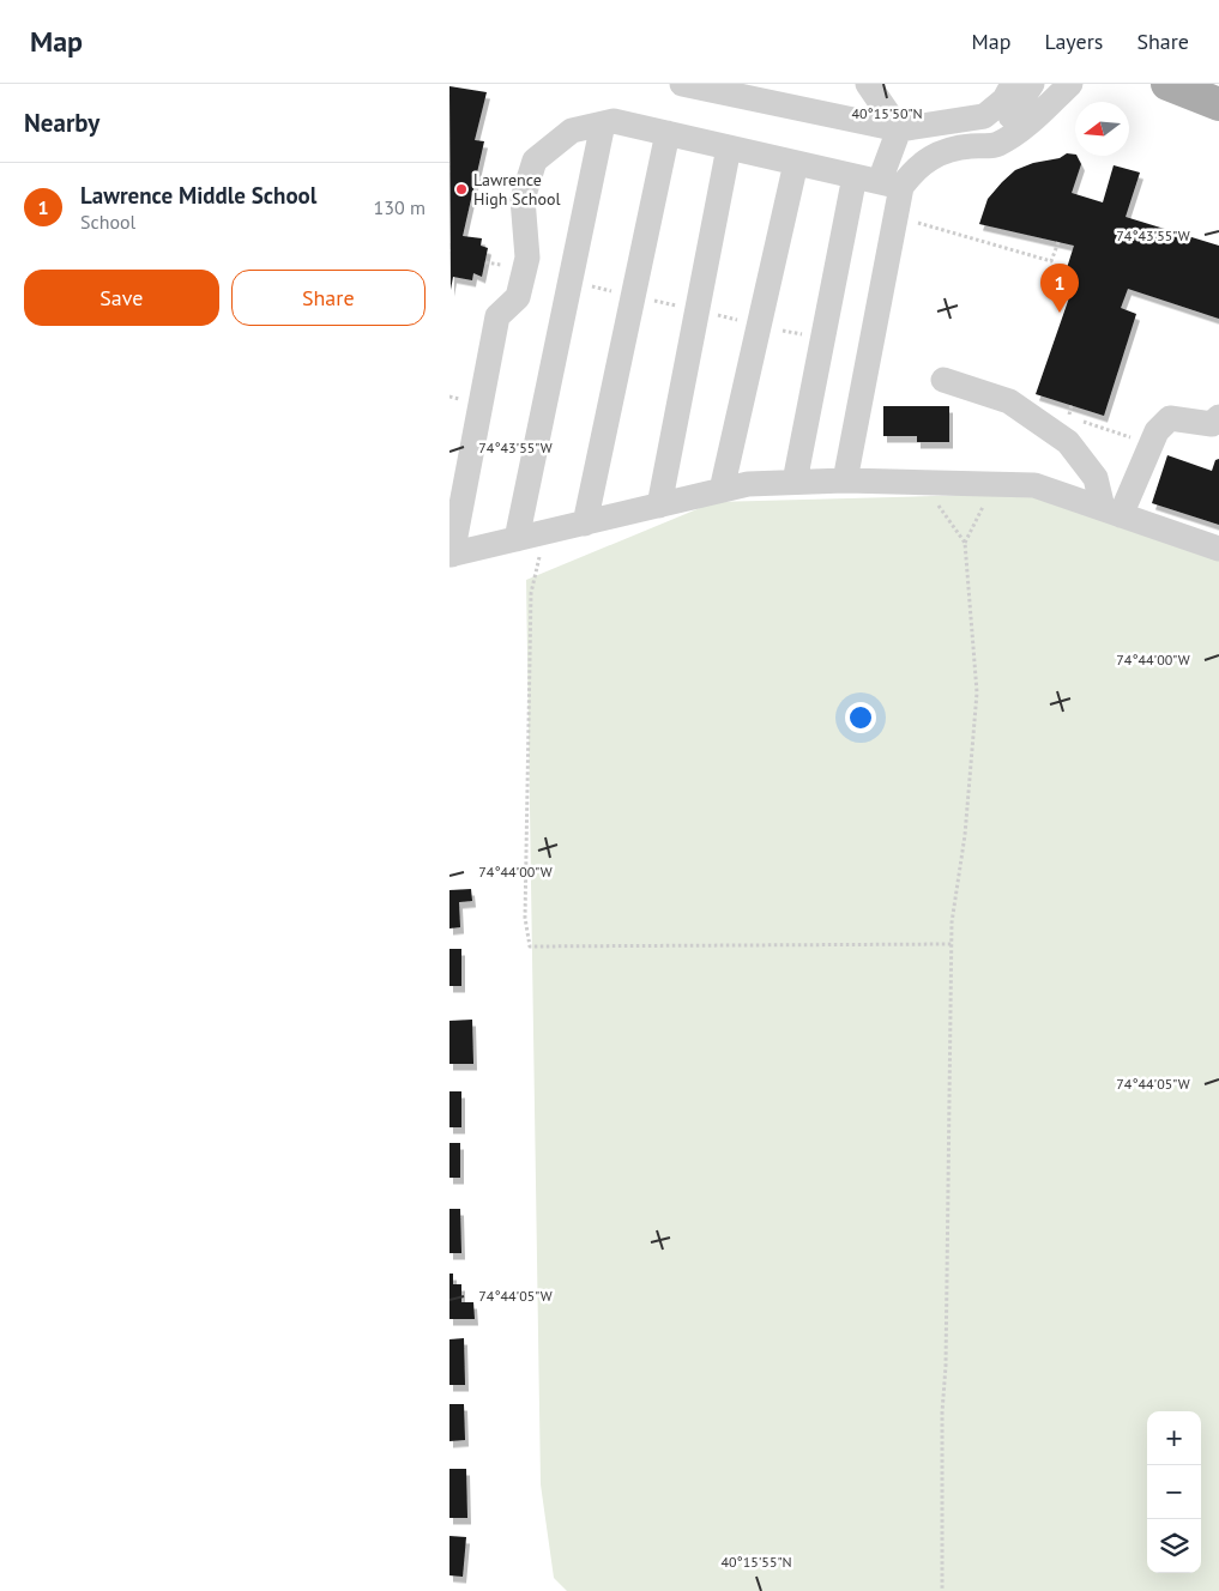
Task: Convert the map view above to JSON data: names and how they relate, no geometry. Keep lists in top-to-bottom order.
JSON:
{
  "places": ["Lawrence High School"],
  "north": "left",
  "page": {
    "header": "Map",
    "nav": ["Map", "Layers", "Share"],
    "heading": "Nearby",
    "list": [
      {
        "mark": "1",
        "name": "Lawrence Middle School",
        "note": "School",
        "value": "130 m"
      }
    ],
    "buttons": ["Save", "Share"],
    "pins": "1",
    "map_buttons": ["+", "−"]
  },
  "coordinates": [
    "40°15'50\"N",
    "74°43'55\"W",
    "74°44'00\"W",
    "74°44'05\"W",
    "40°15'55\"N"
  ]
}
